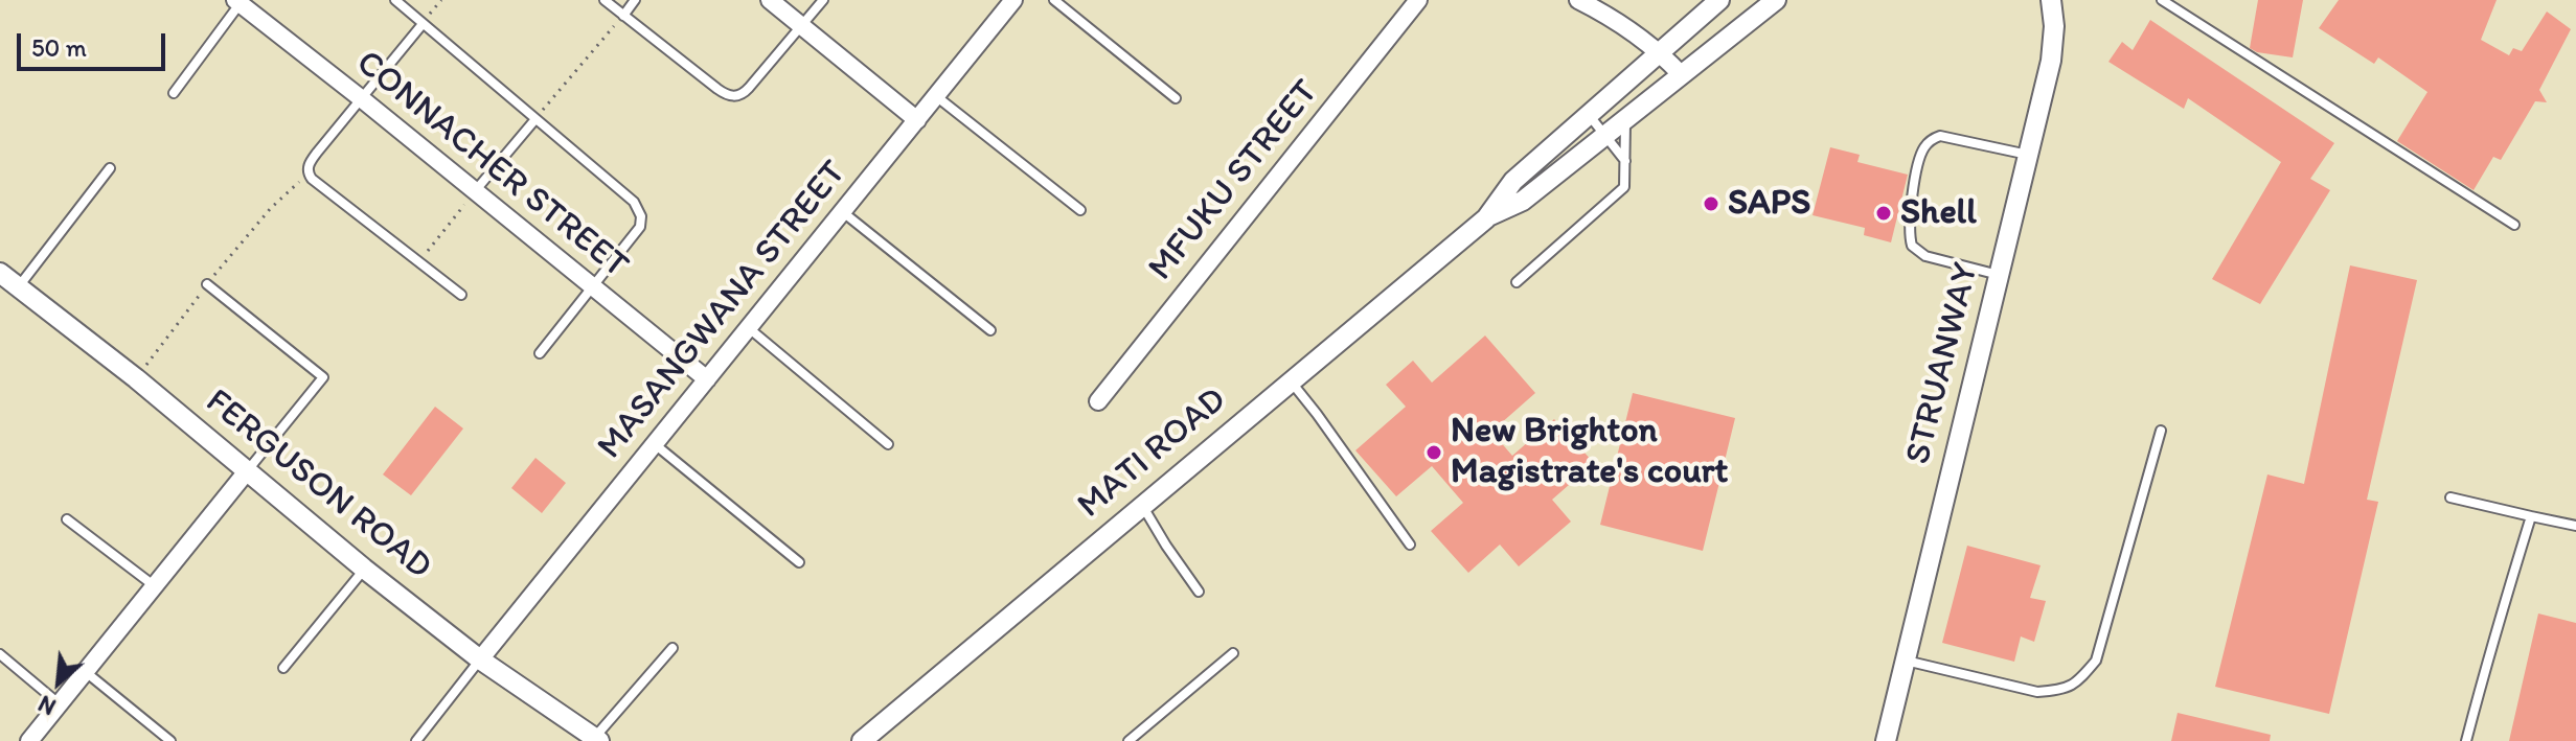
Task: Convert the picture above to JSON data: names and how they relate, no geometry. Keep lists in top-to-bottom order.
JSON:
{
  "streets": {
    "street": [
      "CONNACHER STREET",
      "MFUKU STREET",
      "MASANGWANA STREET",
      "STRUANWAY",
      "MATI ROAD",
      "FERGUSON ROAD"
    ]
  },
  "crossings": [
    ["CONNACHER STREET", "MASANGWANA STREET"],
    ["MASANGWANA STREET", "FERGUSON ROAD"]
  ],
  "places": ["SAPS", "Shell", "New Brighton Magistrate's court"],
  "scale_bar": "50 m",
  "north": "bottom left"
}
